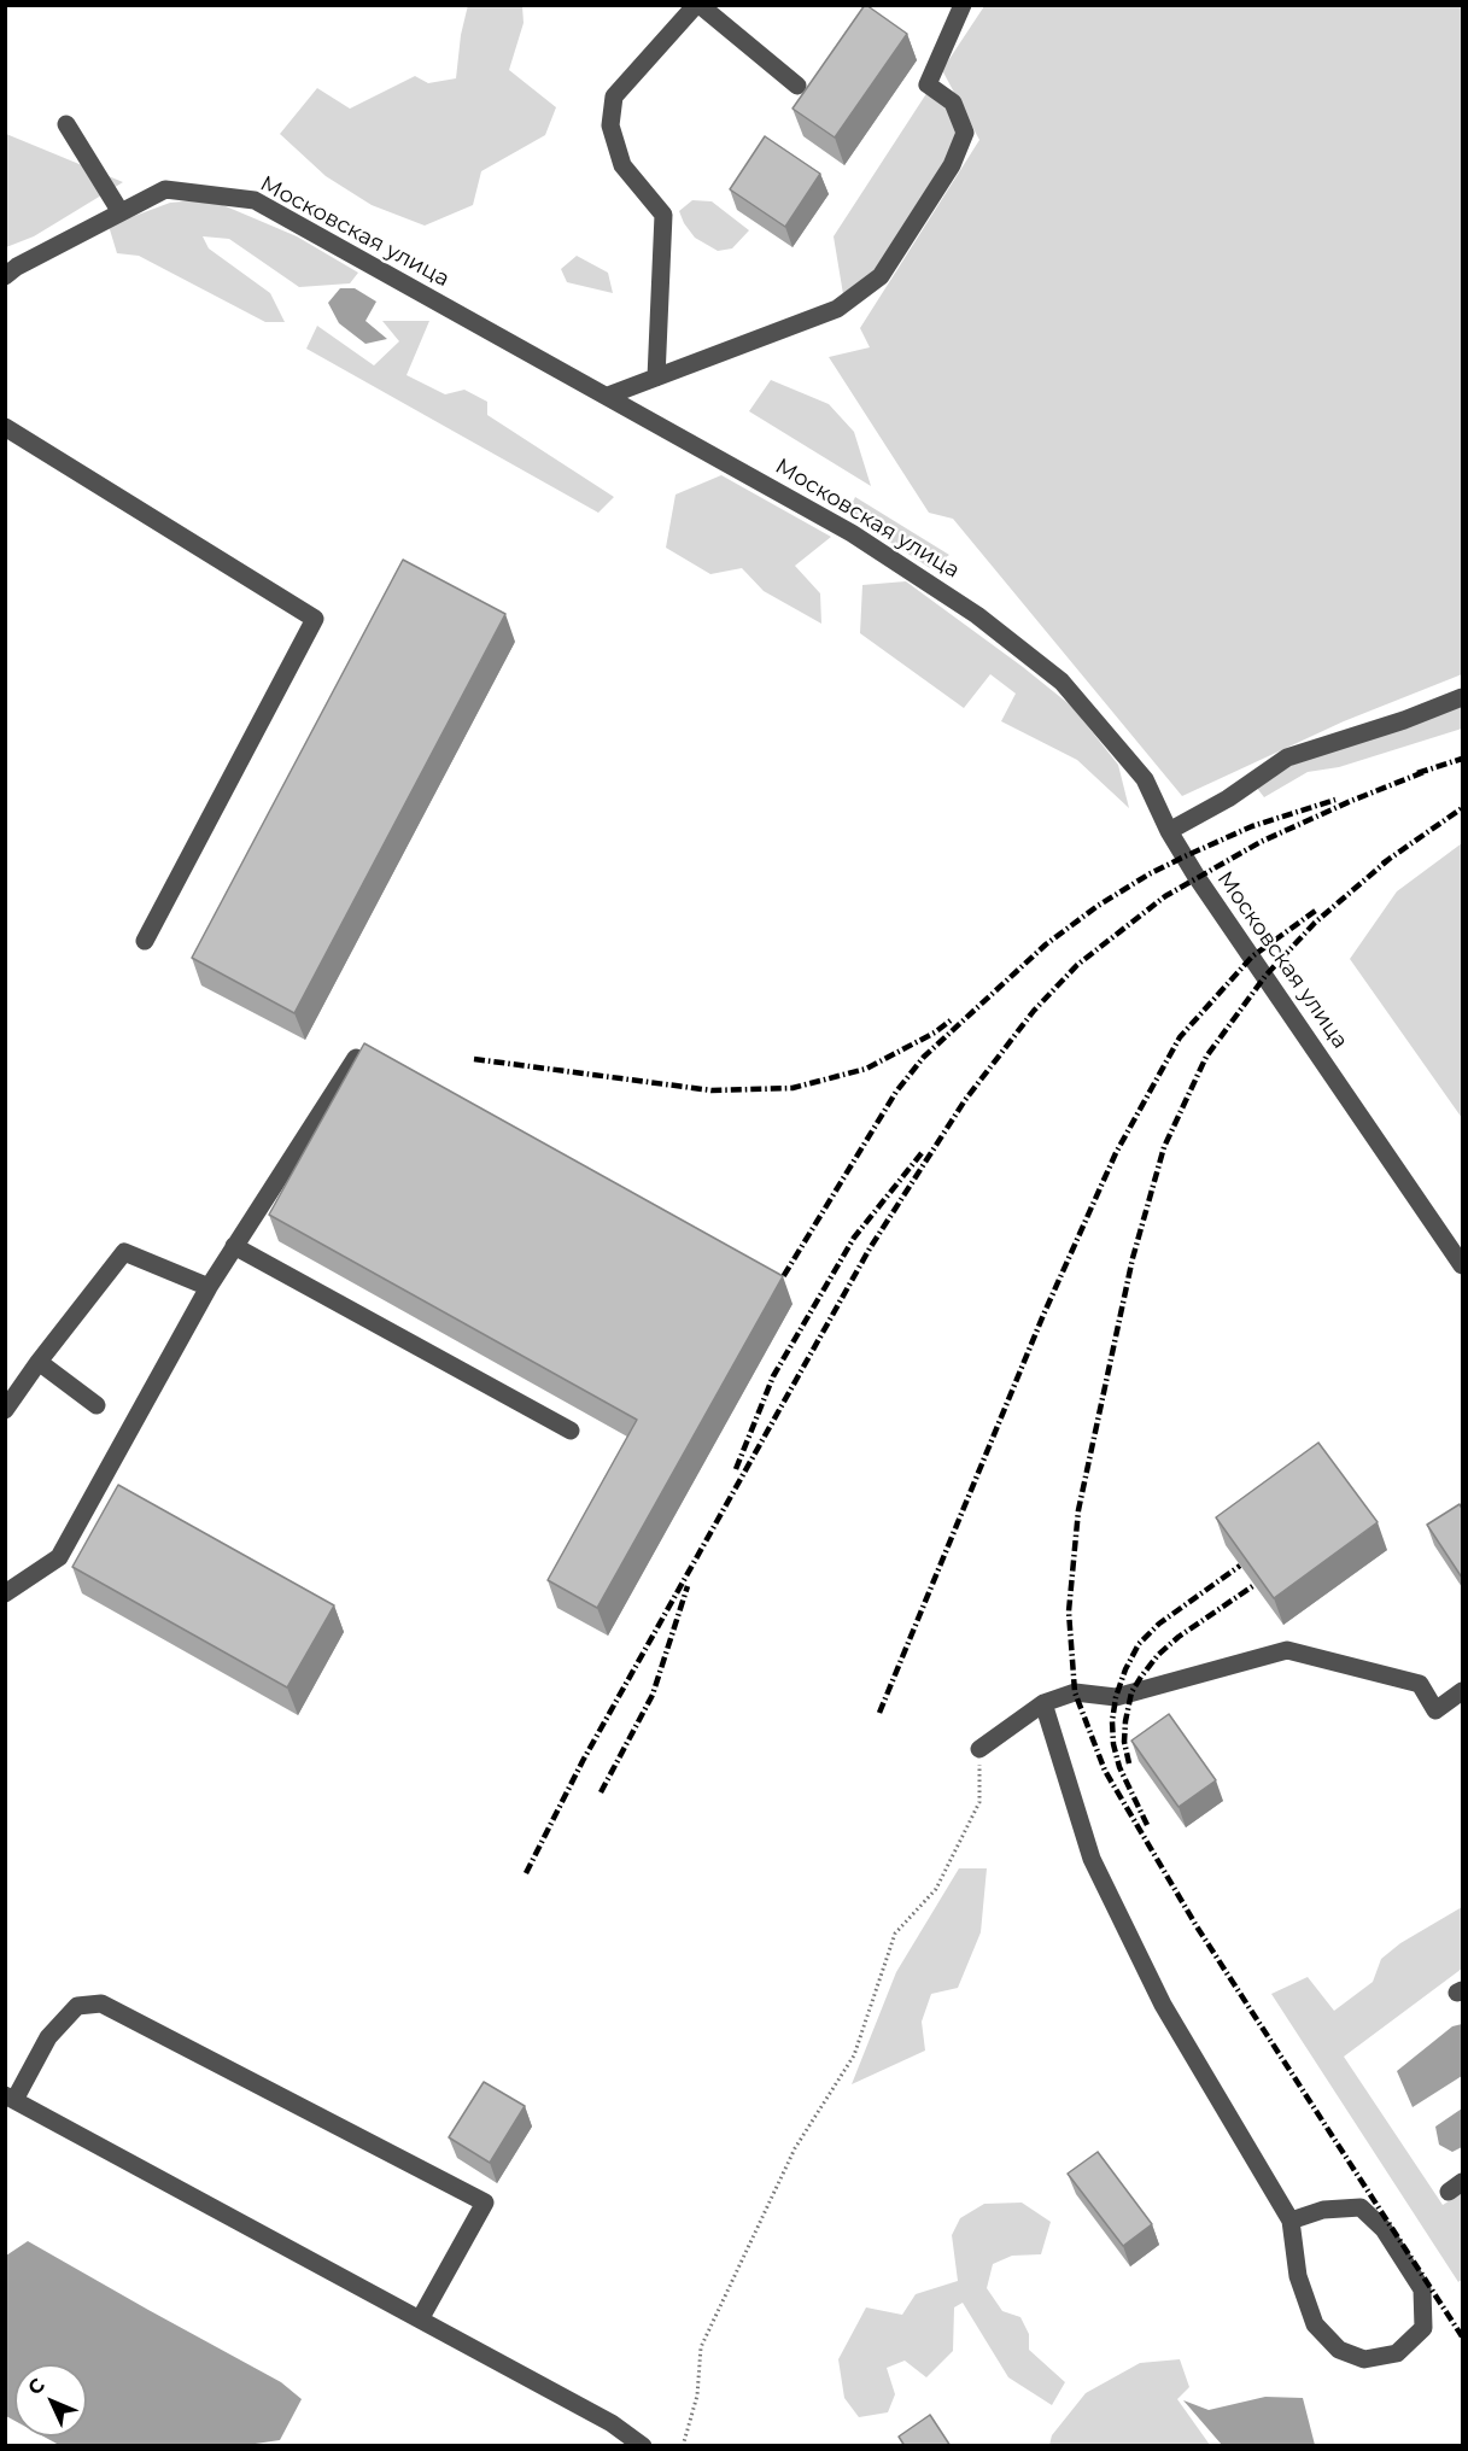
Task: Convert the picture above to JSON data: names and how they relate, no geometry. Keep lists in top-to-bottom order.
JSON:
{
  "streets": {
    "street": ["Московская улица"]
  },
  "north": "top left"
}
